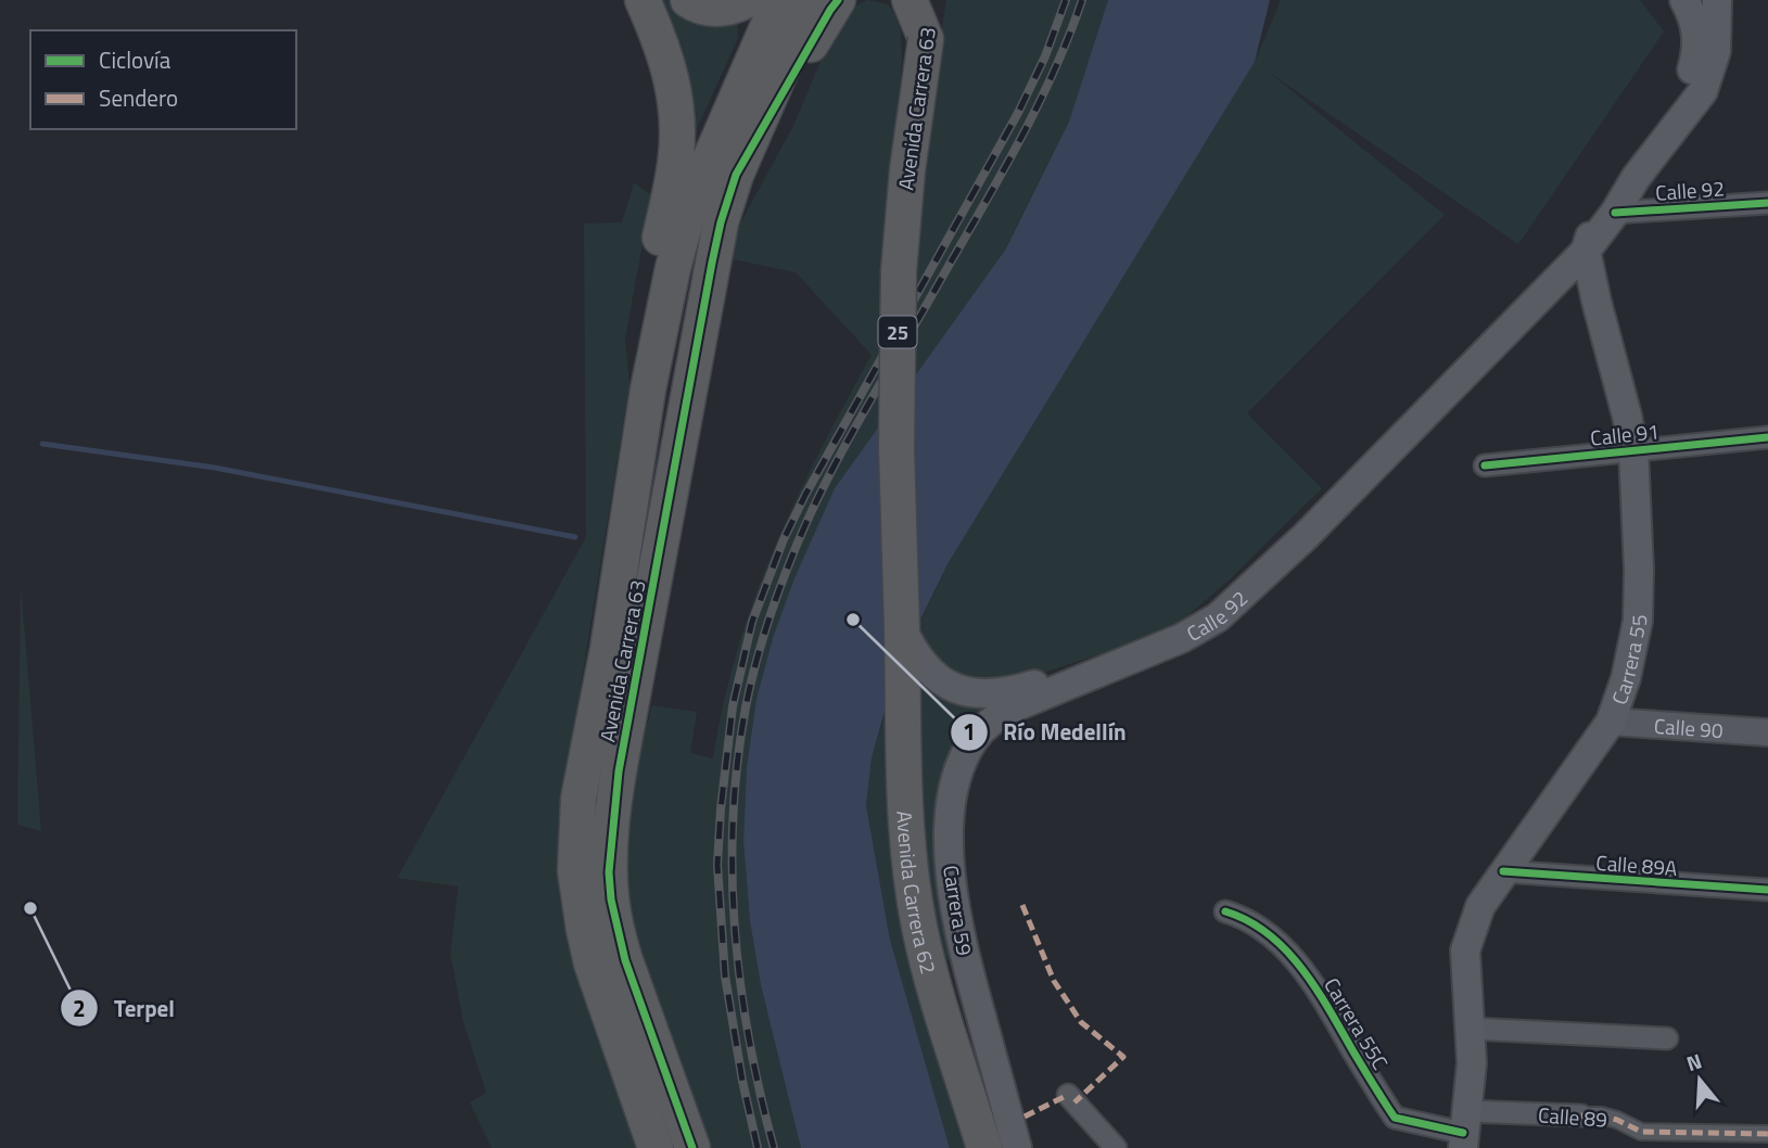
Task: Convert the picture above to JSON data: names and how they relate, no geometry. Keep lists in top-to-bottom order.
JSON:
{
  "streets": {
    "highway": ["Avenida Carrera 63", "25", "Avenida Carrera 62"],
    "main road": ["Calle 92", "Carrera 55", "Carrera 59"],
    "street": [
      "Calle 91",
      "Calle 90",
      "Calle 89A",
      "Carrera 55C",
      "Calle 89"
    ]
  },
  "crossings": [
    ["Avenida Carrera 63", "Calle 92"],
    ["Avenida Carrera 63", "Avenida Carrera 62"],
    ["Calle 92", "Carrera 55"],
    ["Calle 92", "Avenida Carrera 62"],
    ["Calle 92", "Carrera 59"],
    ["Calle 91", "Carrera 55"],
    ["Carrera 55", "Calle 90"],
    ["Carrera 55", "Calle 89A"],
    ["Carrera 55", "Carrera 55C"],
    ["Carrera 55", "Calle 89"],
    ["Carrera 55C", "Calle 89"]
  ],
  "places": ["Río Medellín", "Terpel"],
  "legend": ["Ciclovía", "Sendero"],
  "north": "top"
}
